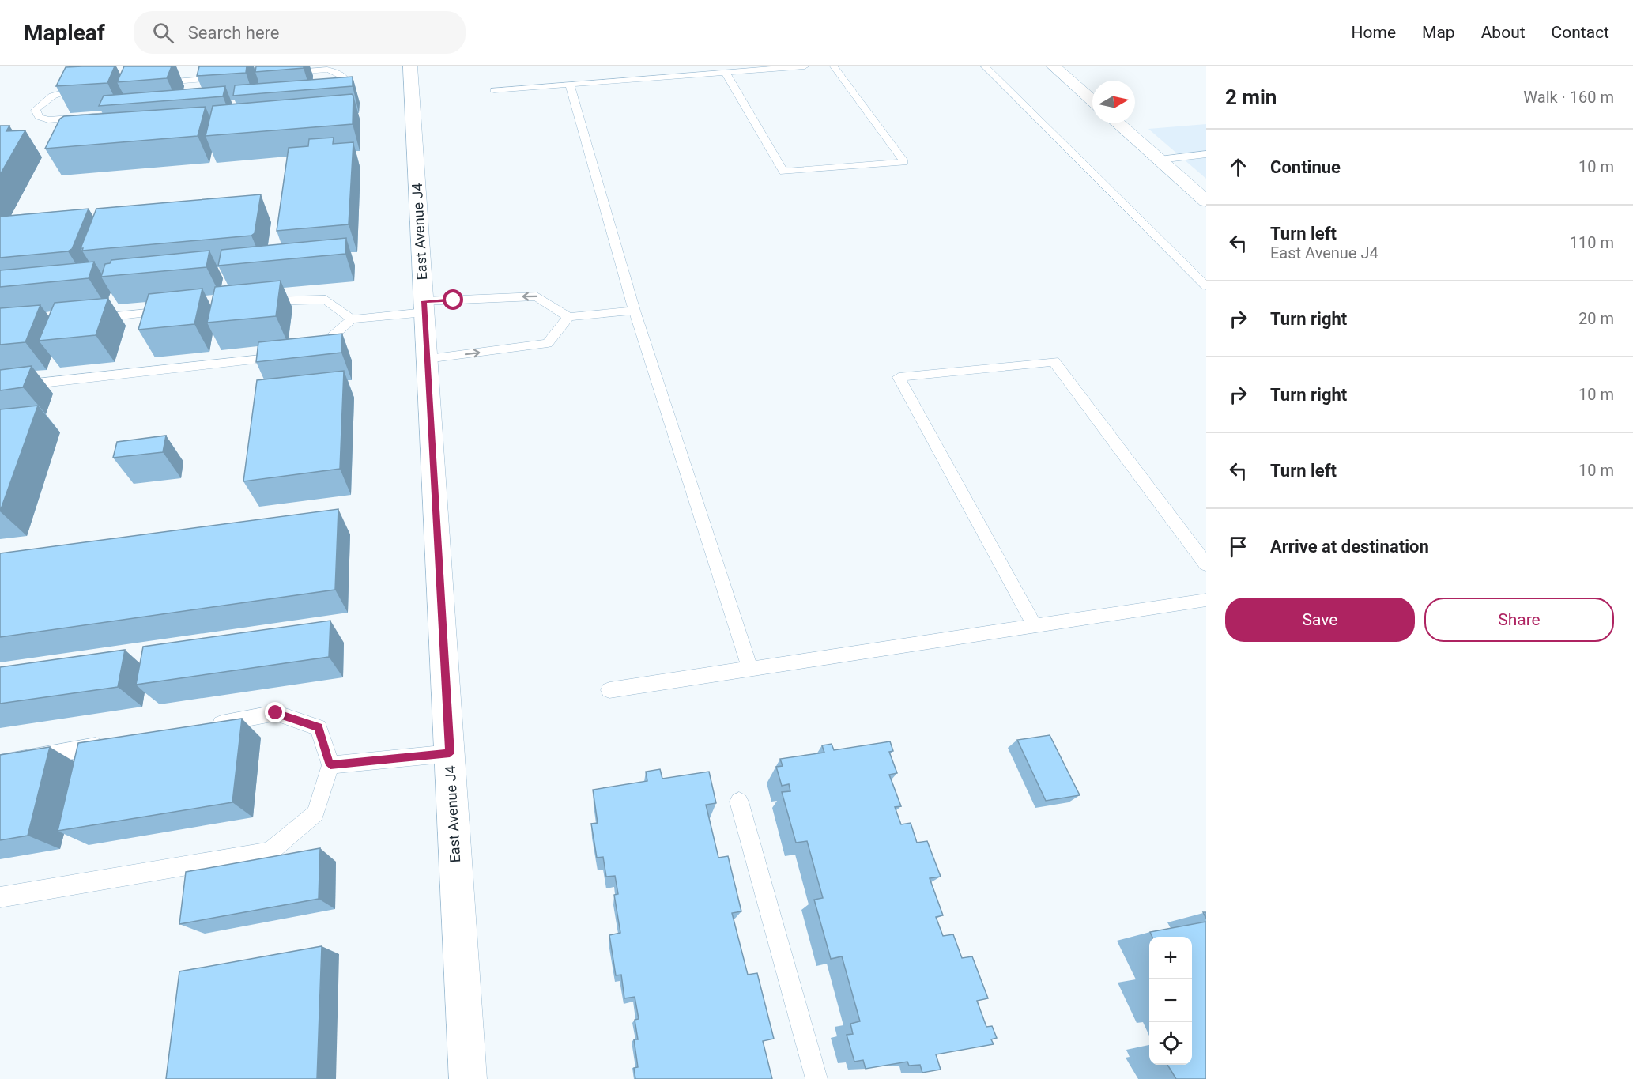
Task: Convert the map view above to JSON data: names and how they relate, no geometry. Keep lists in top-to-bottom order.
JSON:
{
  "streets": {
    "street": ["East Avenue J4"]
  },
  "north": "right",
  "page": {
    "header": "Mapleaf",
    "search": "Search here",
    "nav": [
      "Home",
      "Map",
      "About",
      "Contact"
    ],
    "heading": ["2 min", "Walk · 160 m"],
    "list": [
      ["Continue", "10 m"],
      ["Turn left", "East Avenue J4", "110 m"],
      ["Turn right", "20 m"],
      ["Turn right", "10 m"],
      ["Turn left", "10 m"],
      "Arrive at destination"
    ],
    "buttons": ["Save", "Share"],
    "map_buttons": ["+", "−"]
  }
}
